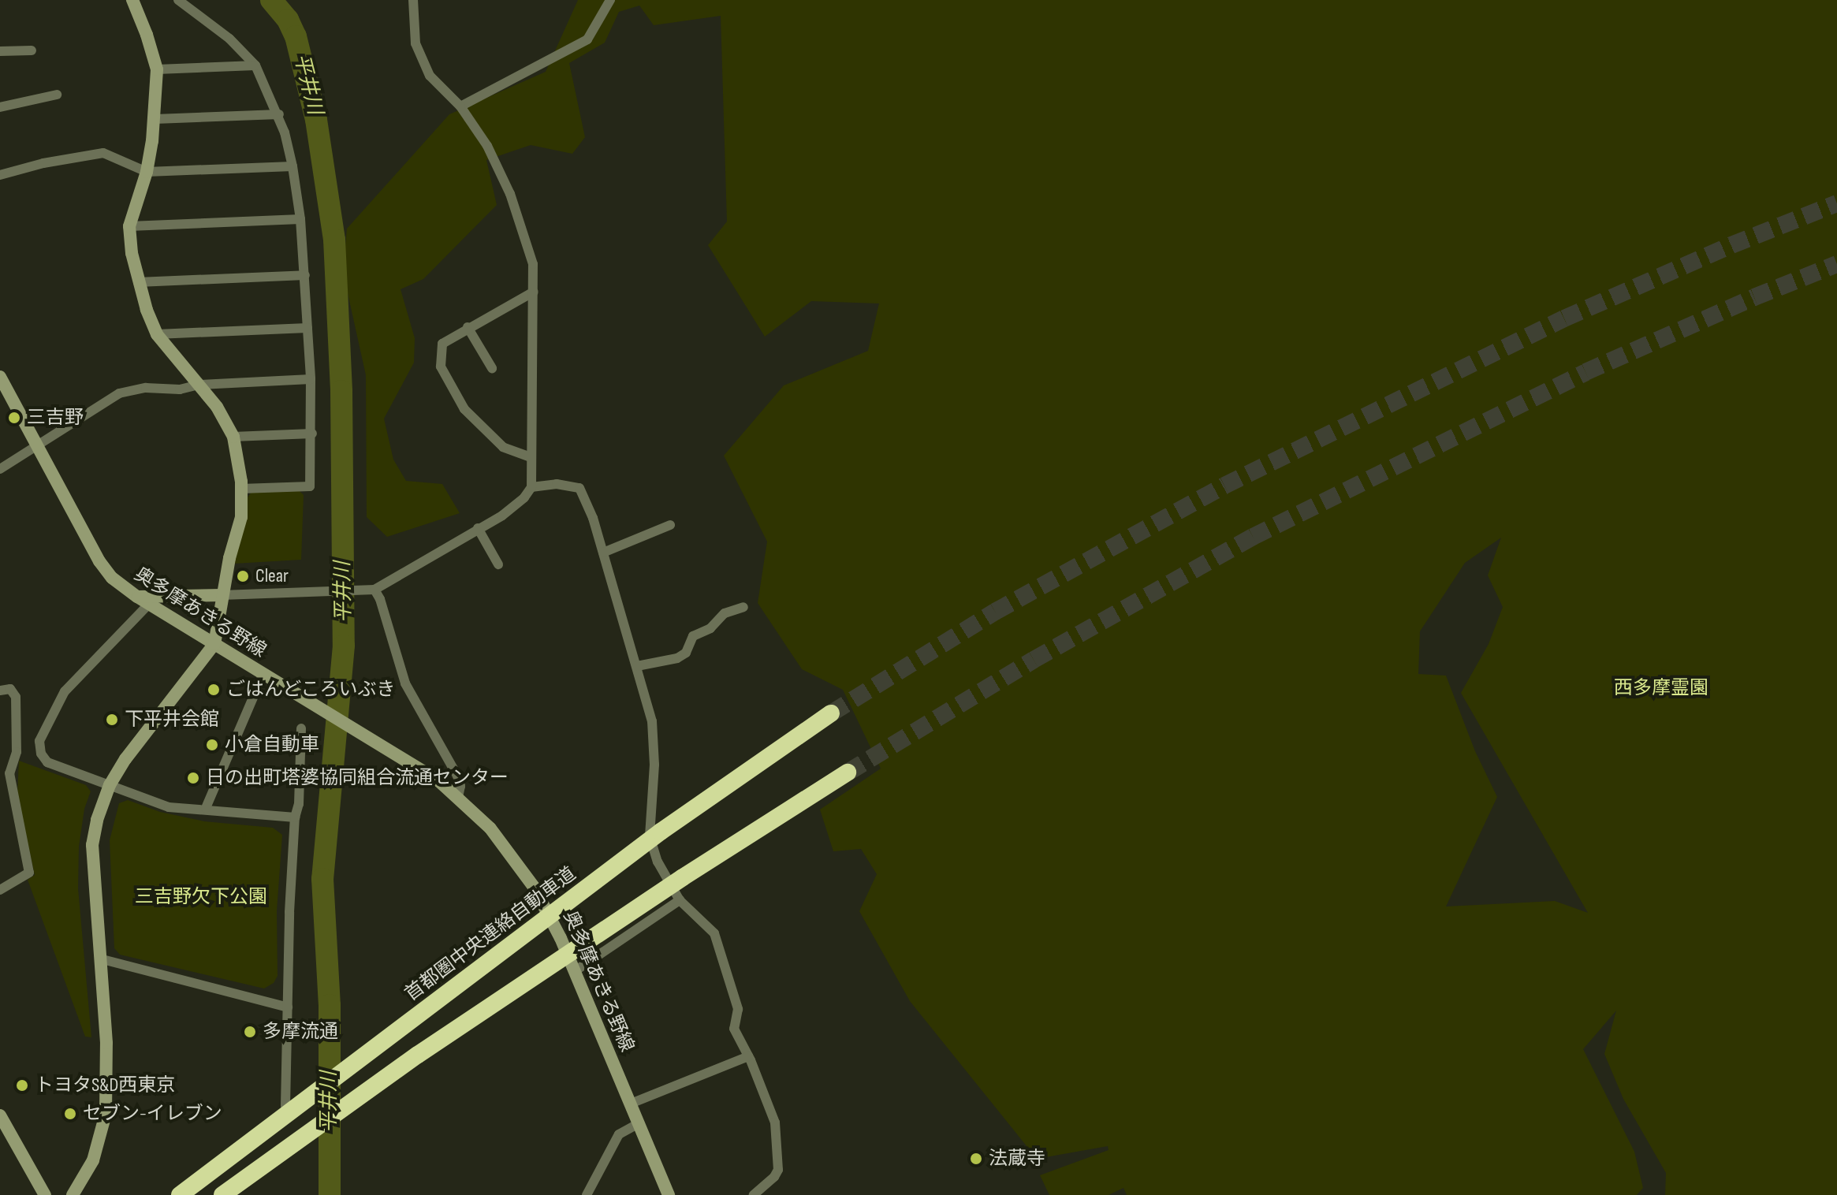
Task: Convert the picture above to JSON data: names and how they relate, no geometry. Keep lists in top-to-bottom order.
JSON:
{
  "streets": {
    "highway": ["首都圏中央連絡自動車道"],
    "street": ["奥多摩あきる野線"]
  },
  "water": ["平井川"],
  "parks": ["西多摩霊園", "三吉野欠下公園"],
  "places": [
    "三吉野",
    "Clear",
    "ごはんどころいぶき",
    "下平井会館",
    "小倉自動車",
    "日の出町塔婆協同組合流通センター",
    "多摩流通",
    "トヨタS&D西東京",
    "セブン-イレブン",
    "法蔵寺"
  ]
}
